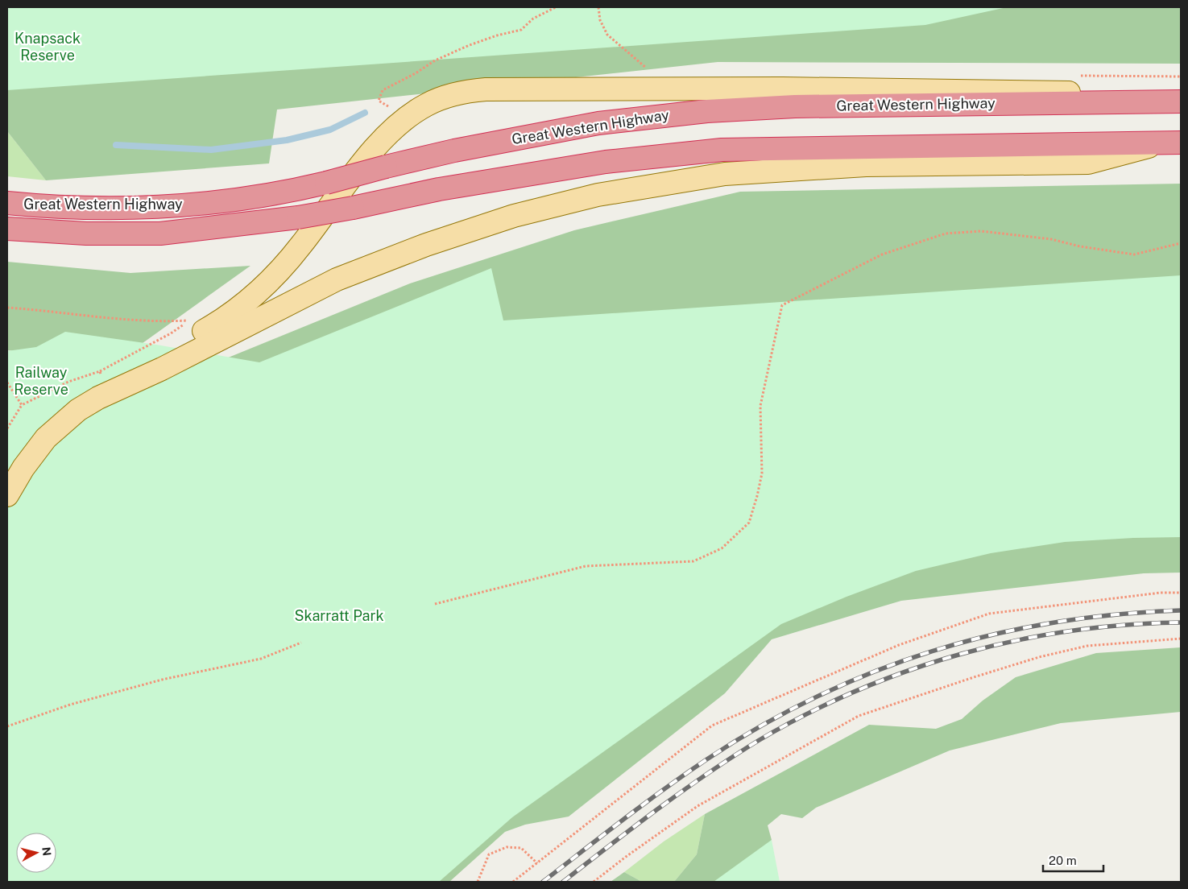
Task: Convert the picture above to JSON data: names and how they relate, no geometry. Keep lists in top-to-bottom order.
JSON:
{
  "streets": {
    "highway": ["Great Western Highway"]
  },
  "parks": ["Knapsack Reserve", "Railway Reserve", "Skarratt Park"],
  "scale_bar": "20 m",
  "north": "right"
}
